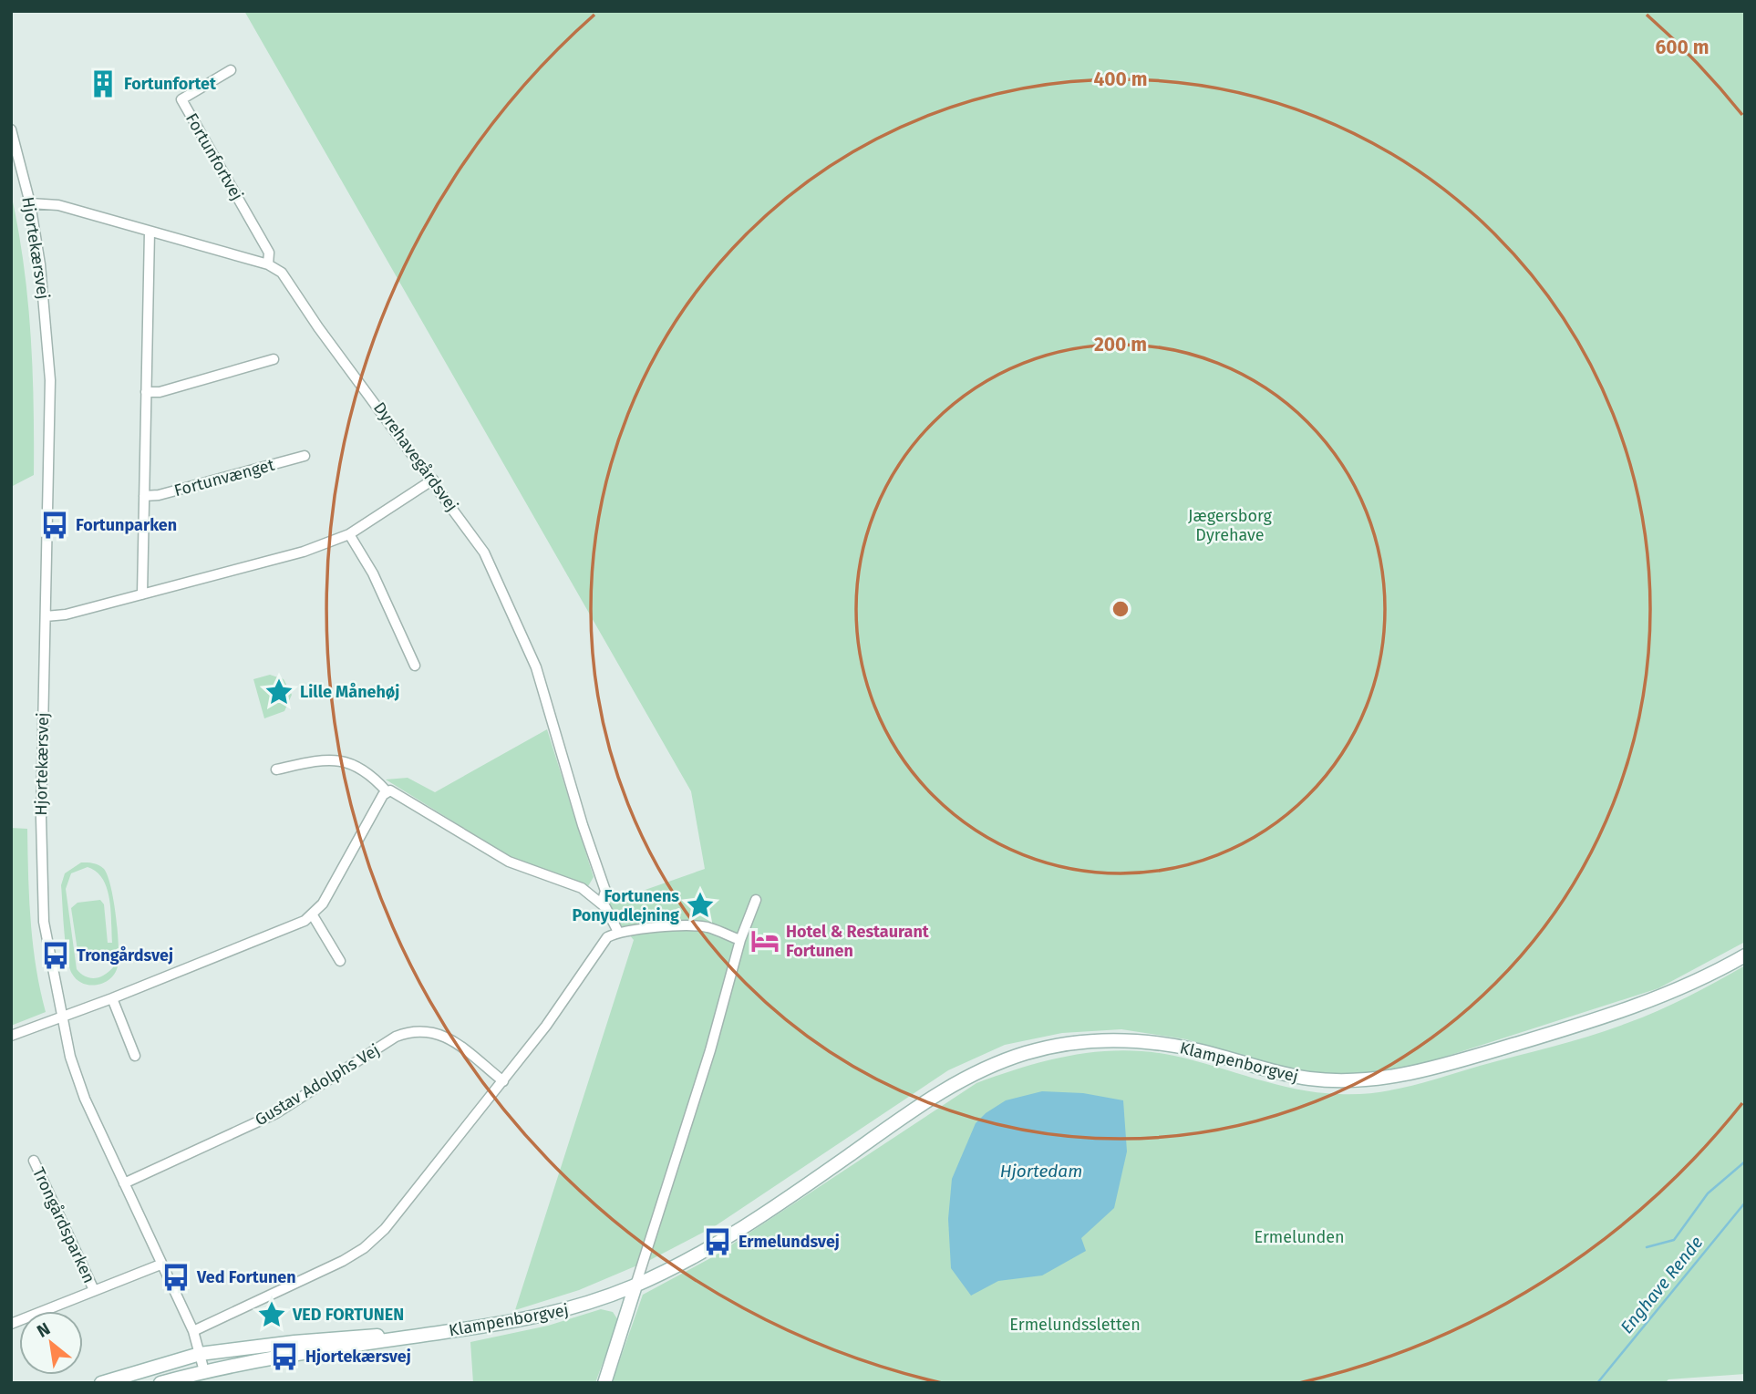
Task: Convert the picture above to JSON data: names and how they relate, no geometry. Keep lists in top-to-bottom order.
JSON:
{
  "streets": {
    "street": [
      "Fortunfortvej",
      "Hjortekærsvej",
      "Dyrehavegårdsvej",
      "Fortunvænget",
      "Klampenborgvej",
      "Gustav Adolphs Vej",
      "Trongårdsparken"
    ]
  },
  "crossings": [
    ["Fortunfortvej", "Dyrehavegårdsvej"],
    ["Hjortekærsvej", "Dyrehavegårdsvej"],
    ["Hjortekærsvej", "Klampenborgvej"],
    ["Hjortekærsvej", "Gustav Adolphs Vej"],
    ["Hjortekærsvej", "Trongårdsparken"]
  ],
  "water": ["Hjortedam", "Enghave Rende"],
  "parks": ["Jægersborg Dyrehave", "Ermelunden", "Ermelundssletten"],
  "places": {
    "building": ["Fortunfortet"],
    "bus stop": [
      "Fortunparken",
      "Trongårdsvej",
      "Ermelundsvej",
      "Ved Fortunen",
      "Hjortekærsvej"
    ],
    "place": ["Lille Månehøj", "Fortunens Ponyudlejning", "VED FORTUNEN"],
    "hotel": ["Hotel & Restaurant Fortunen"]
  },
  "north": "top left",
  "rings": ["600 m", "400 m", "200 m"]
}
